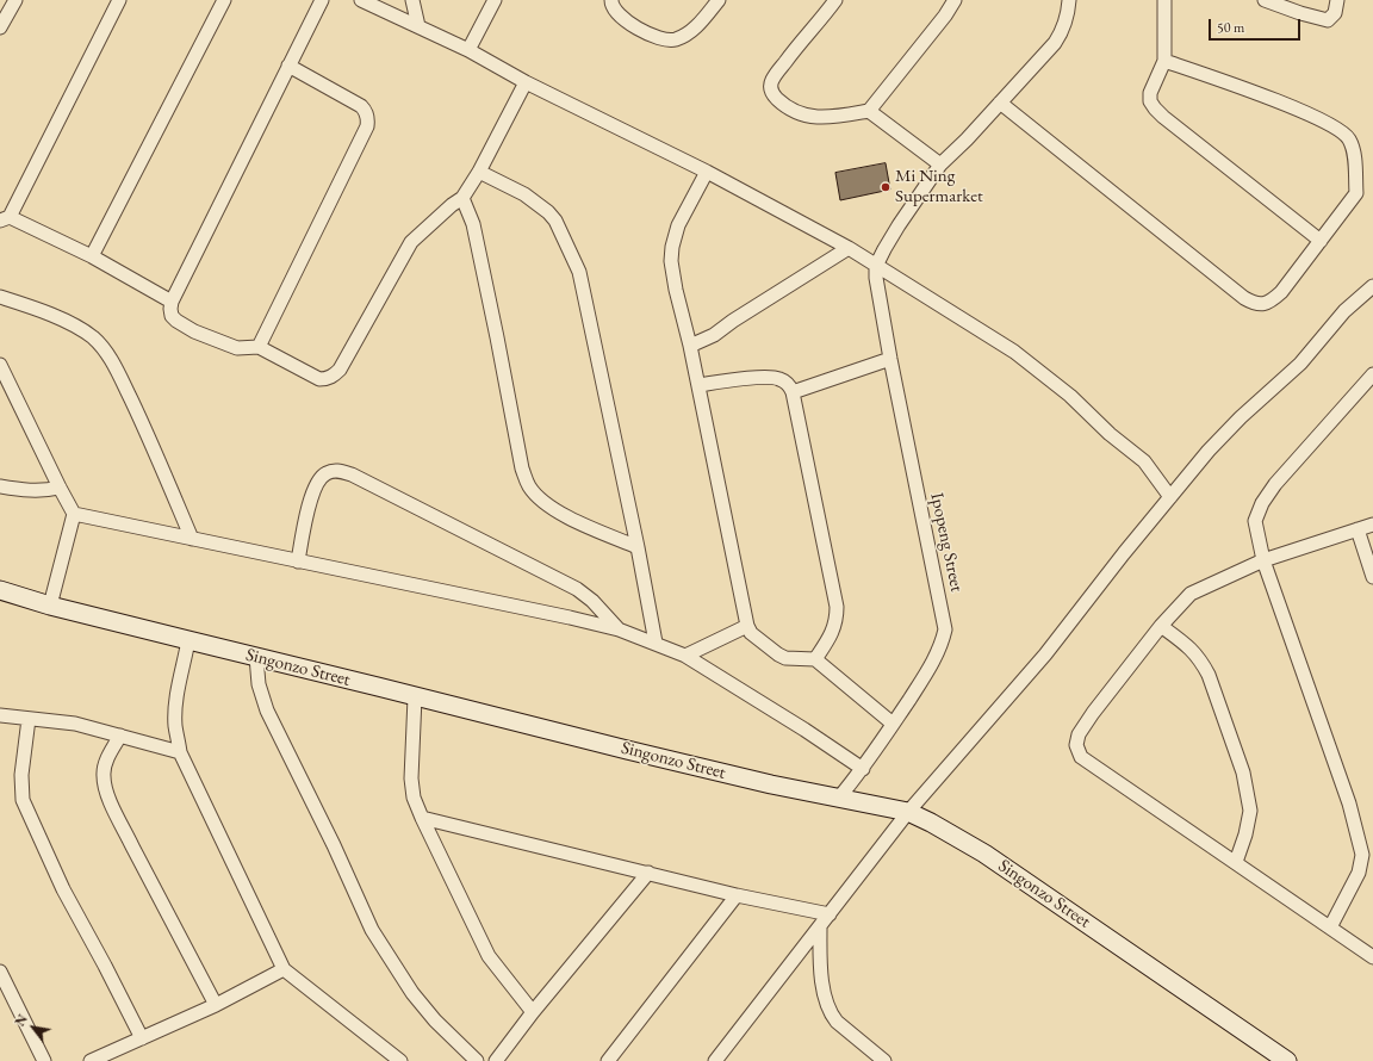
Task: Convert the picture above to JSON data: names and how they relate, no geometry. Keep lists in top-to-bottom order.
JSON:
{
  "streets": {
    "street": ["Ipopeng Street", "Singonzo Street"]
  },
  "crossings": [
    ["Ipopeng Street", "Singonzo Street"]
  ],
  "places": ["Mi Ning Supermarket"],
  "scale_bar": "50 m",
  "north": "top left"
}
